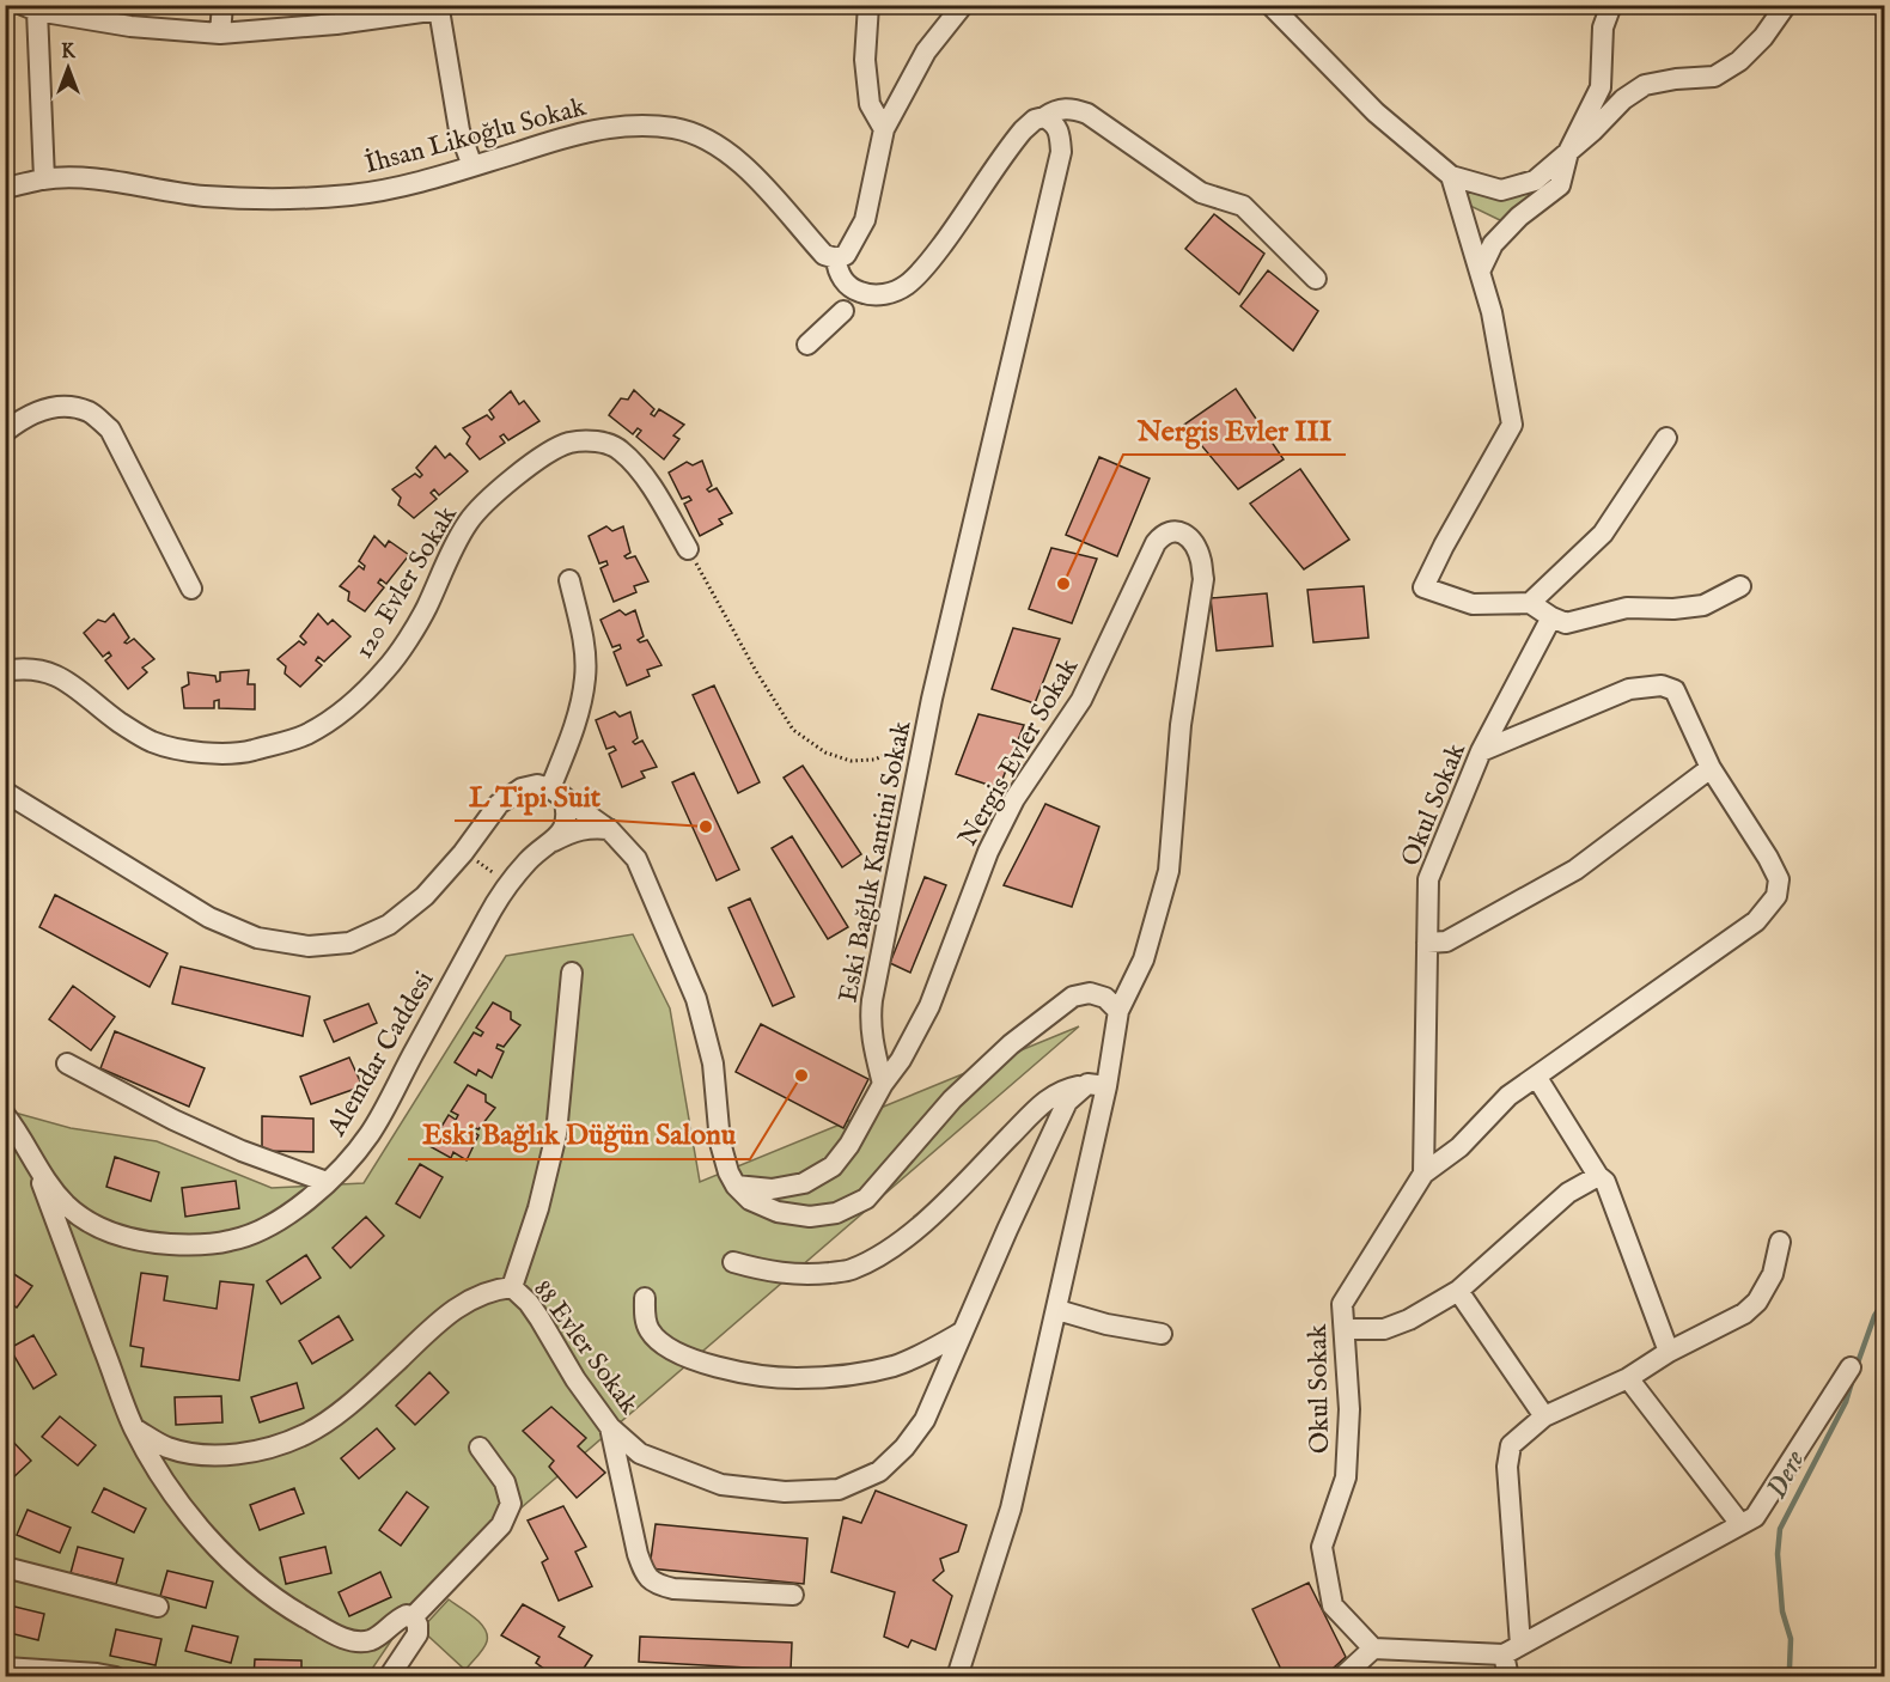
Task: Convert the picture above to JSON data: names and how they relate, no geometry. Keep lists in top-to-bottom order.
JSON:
{
  "streets": {
    "street": [
      "İhsan Likoğlu Sokak",
      "120 Evler Sokak",
      "Nergis Evler Sokak",
      "Okul Sokak",
      "Eski Bağlık Kantini Sokak",
      "Alemdar Caddesi",
      "88 Evler Sokak"
    ]
  },
  "crossings": [
    ["İhsan Likoğlu Sokak", "Eski Bağlık Kantini Sokak"],
    ["Nergis Evler Sokak", "Eski Bağlık Kantini Sokak"]
  ],
  "water": ["Dere"],
  "places": ["Nergis Evler III", "L Tipi Suit", "Eski Bağlık Düğün Salonu"],
  "north": "top"
}
